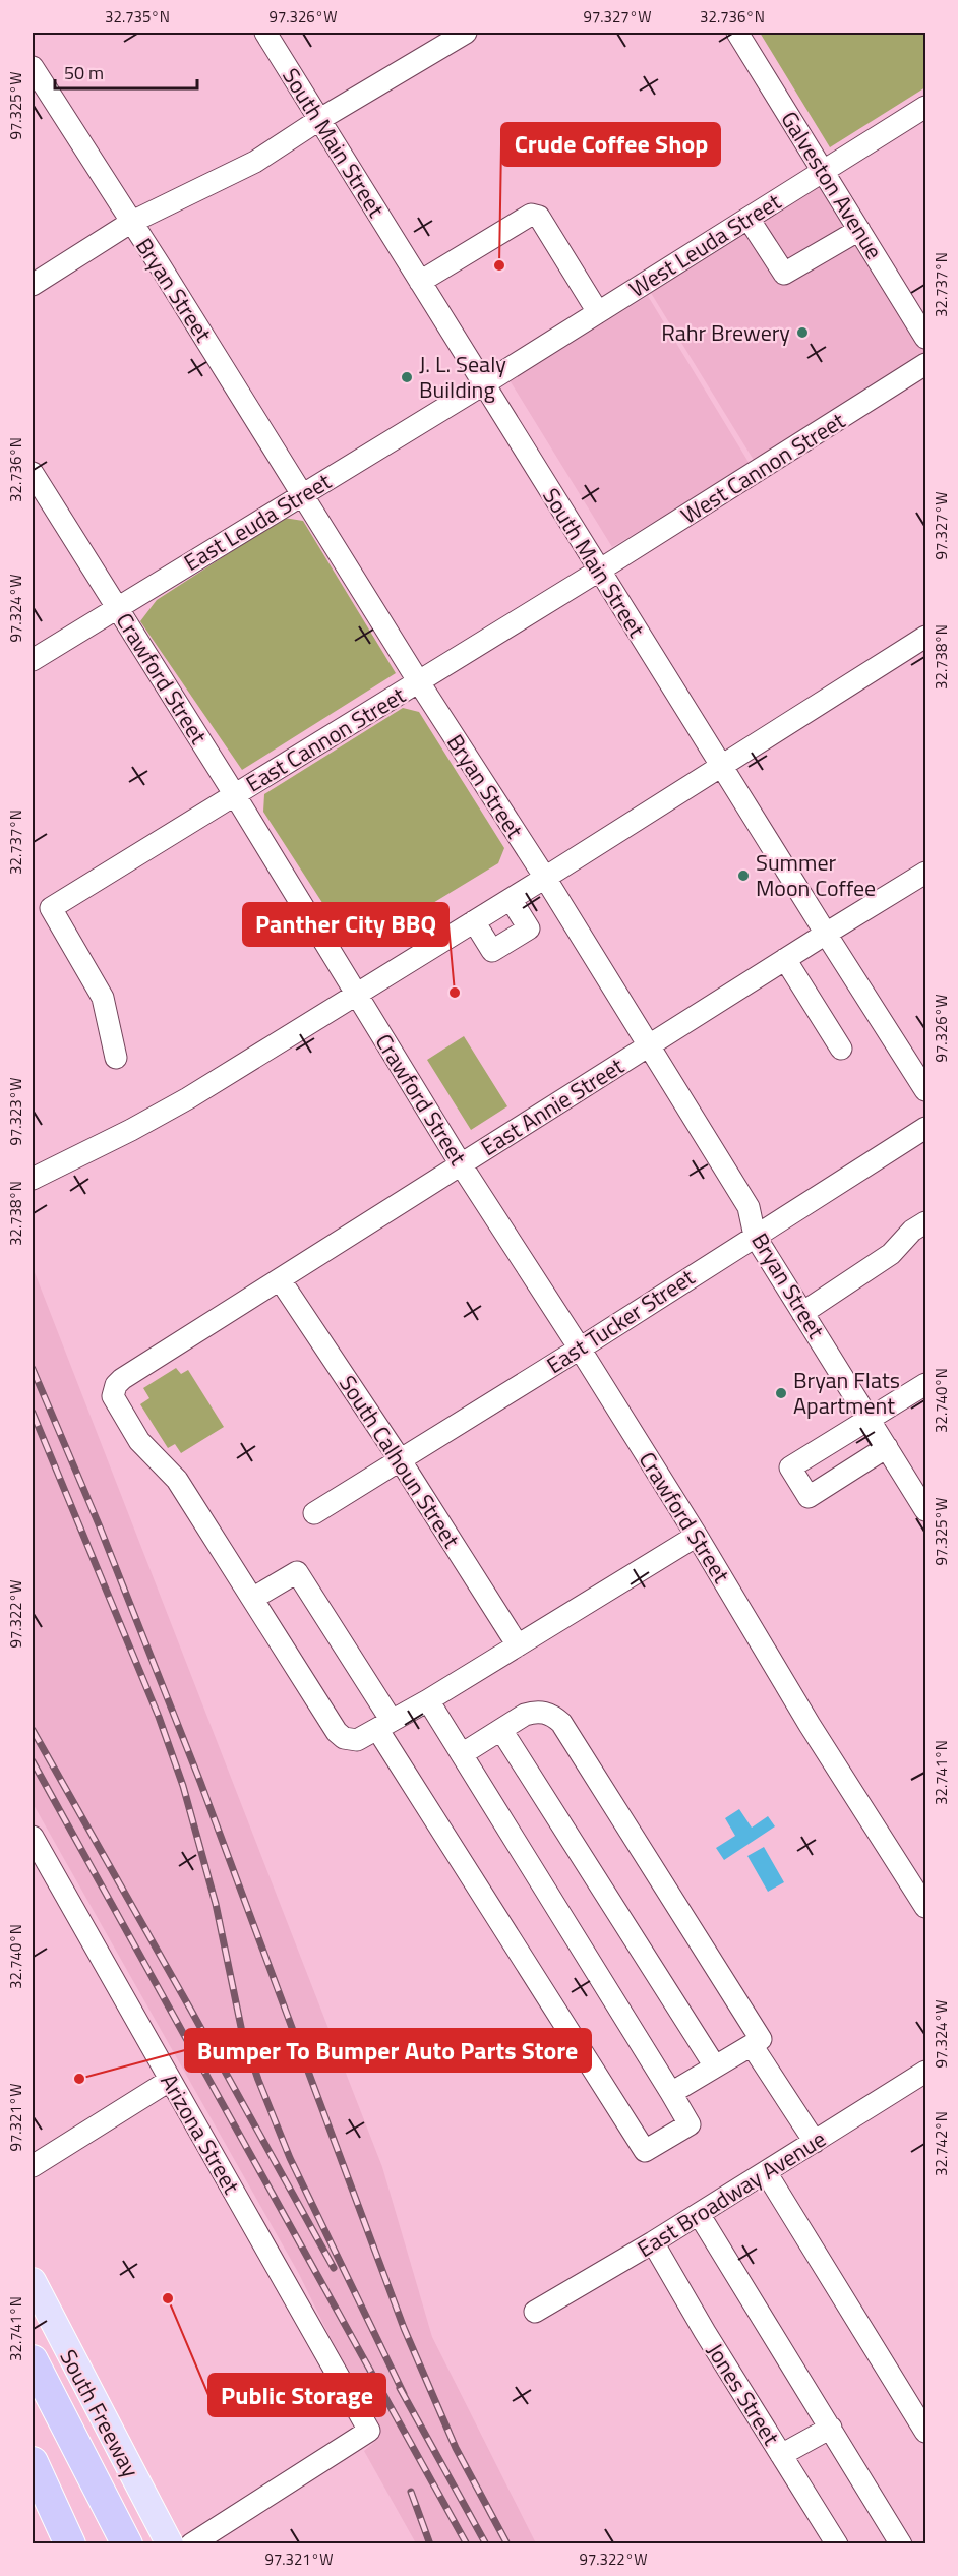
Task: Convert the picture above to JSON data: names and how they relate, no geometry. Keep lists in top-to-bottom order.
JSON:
{
  "streets": {
    "main road": ["South Freeway"],
    "street": [
      "South Main Street",
      "Galveston Avenue",
      "West Leuda Street",
      "Bryan Street",
      "West Cannon Street",
      "East Leuda Street",
      "Crawford Street",
      "East Cannon Street",
      "East Annie Street",
      "East Tucker Street",
      "South Calhoun Street",
      "Arizona Street",
      "East Broadway Avenue",
      "Jones Street"
    ]
  },
  "crossings": [
    ["South Main Street", "West Leuda Street"],
    ["South Main Street", "West Cannon Street"],
    ["South Main Street", "East Leuda Street"],
    ["South Main Street", "East Cannon Street"],
    ["South Main Street", "East Annie Street"],
    ["Galveston Avenue", "West Leuda Street"],
    ["West Leuda Street", "East Leuda Street"],
    ["Bryan Street", "East Leuda Street"],
    ["Bryan Street", "East Cannon Street"],
    ["Bryan Street", "East Annie Street"],
    ["Bryan Street", "East Tucker Street"],
    ["West Cannon Street", "East Cannon Street"],
    ["East Leuda Street", "Crawford Street"],
    ["Crawford Street", "East Cannon Street"],
    ["Crawford Street", "East Annie Street"],
    ["Crawford Street", "East Tucker Street"],
    ["East Annie Street", "South Calhoun Street"],
    ["East Tucker Street", "South Calhoun Street"],
    ["East Broadway Avenue", "Jones Street"]
  ],
  "places": [
    "Crude Coffee Shop",
    "Rahr Brewery",
    "J. L. Sealy Building",
    "Summer Moon Coffee",
    "Panther City BBQ",
    "Bryan Flats Apartment",
    "Bumper To Bumper Auto Parts Store",
    "Public Storage"
  ],
  "scale_bar": "50 m",
  "coordinates": [
    "32.735°N",
    "97.326°W",
    "97.327°W",
    "32.736°N",
    "97.325°W",
    "32.737°N",
    "97.324°W",
    "32.738°N",
    "97.323°W",
    "32.740°N",
    "97.322°W",
    "32.741°N",
    "97.321°W",
    "32.742°N"
  ]
}
